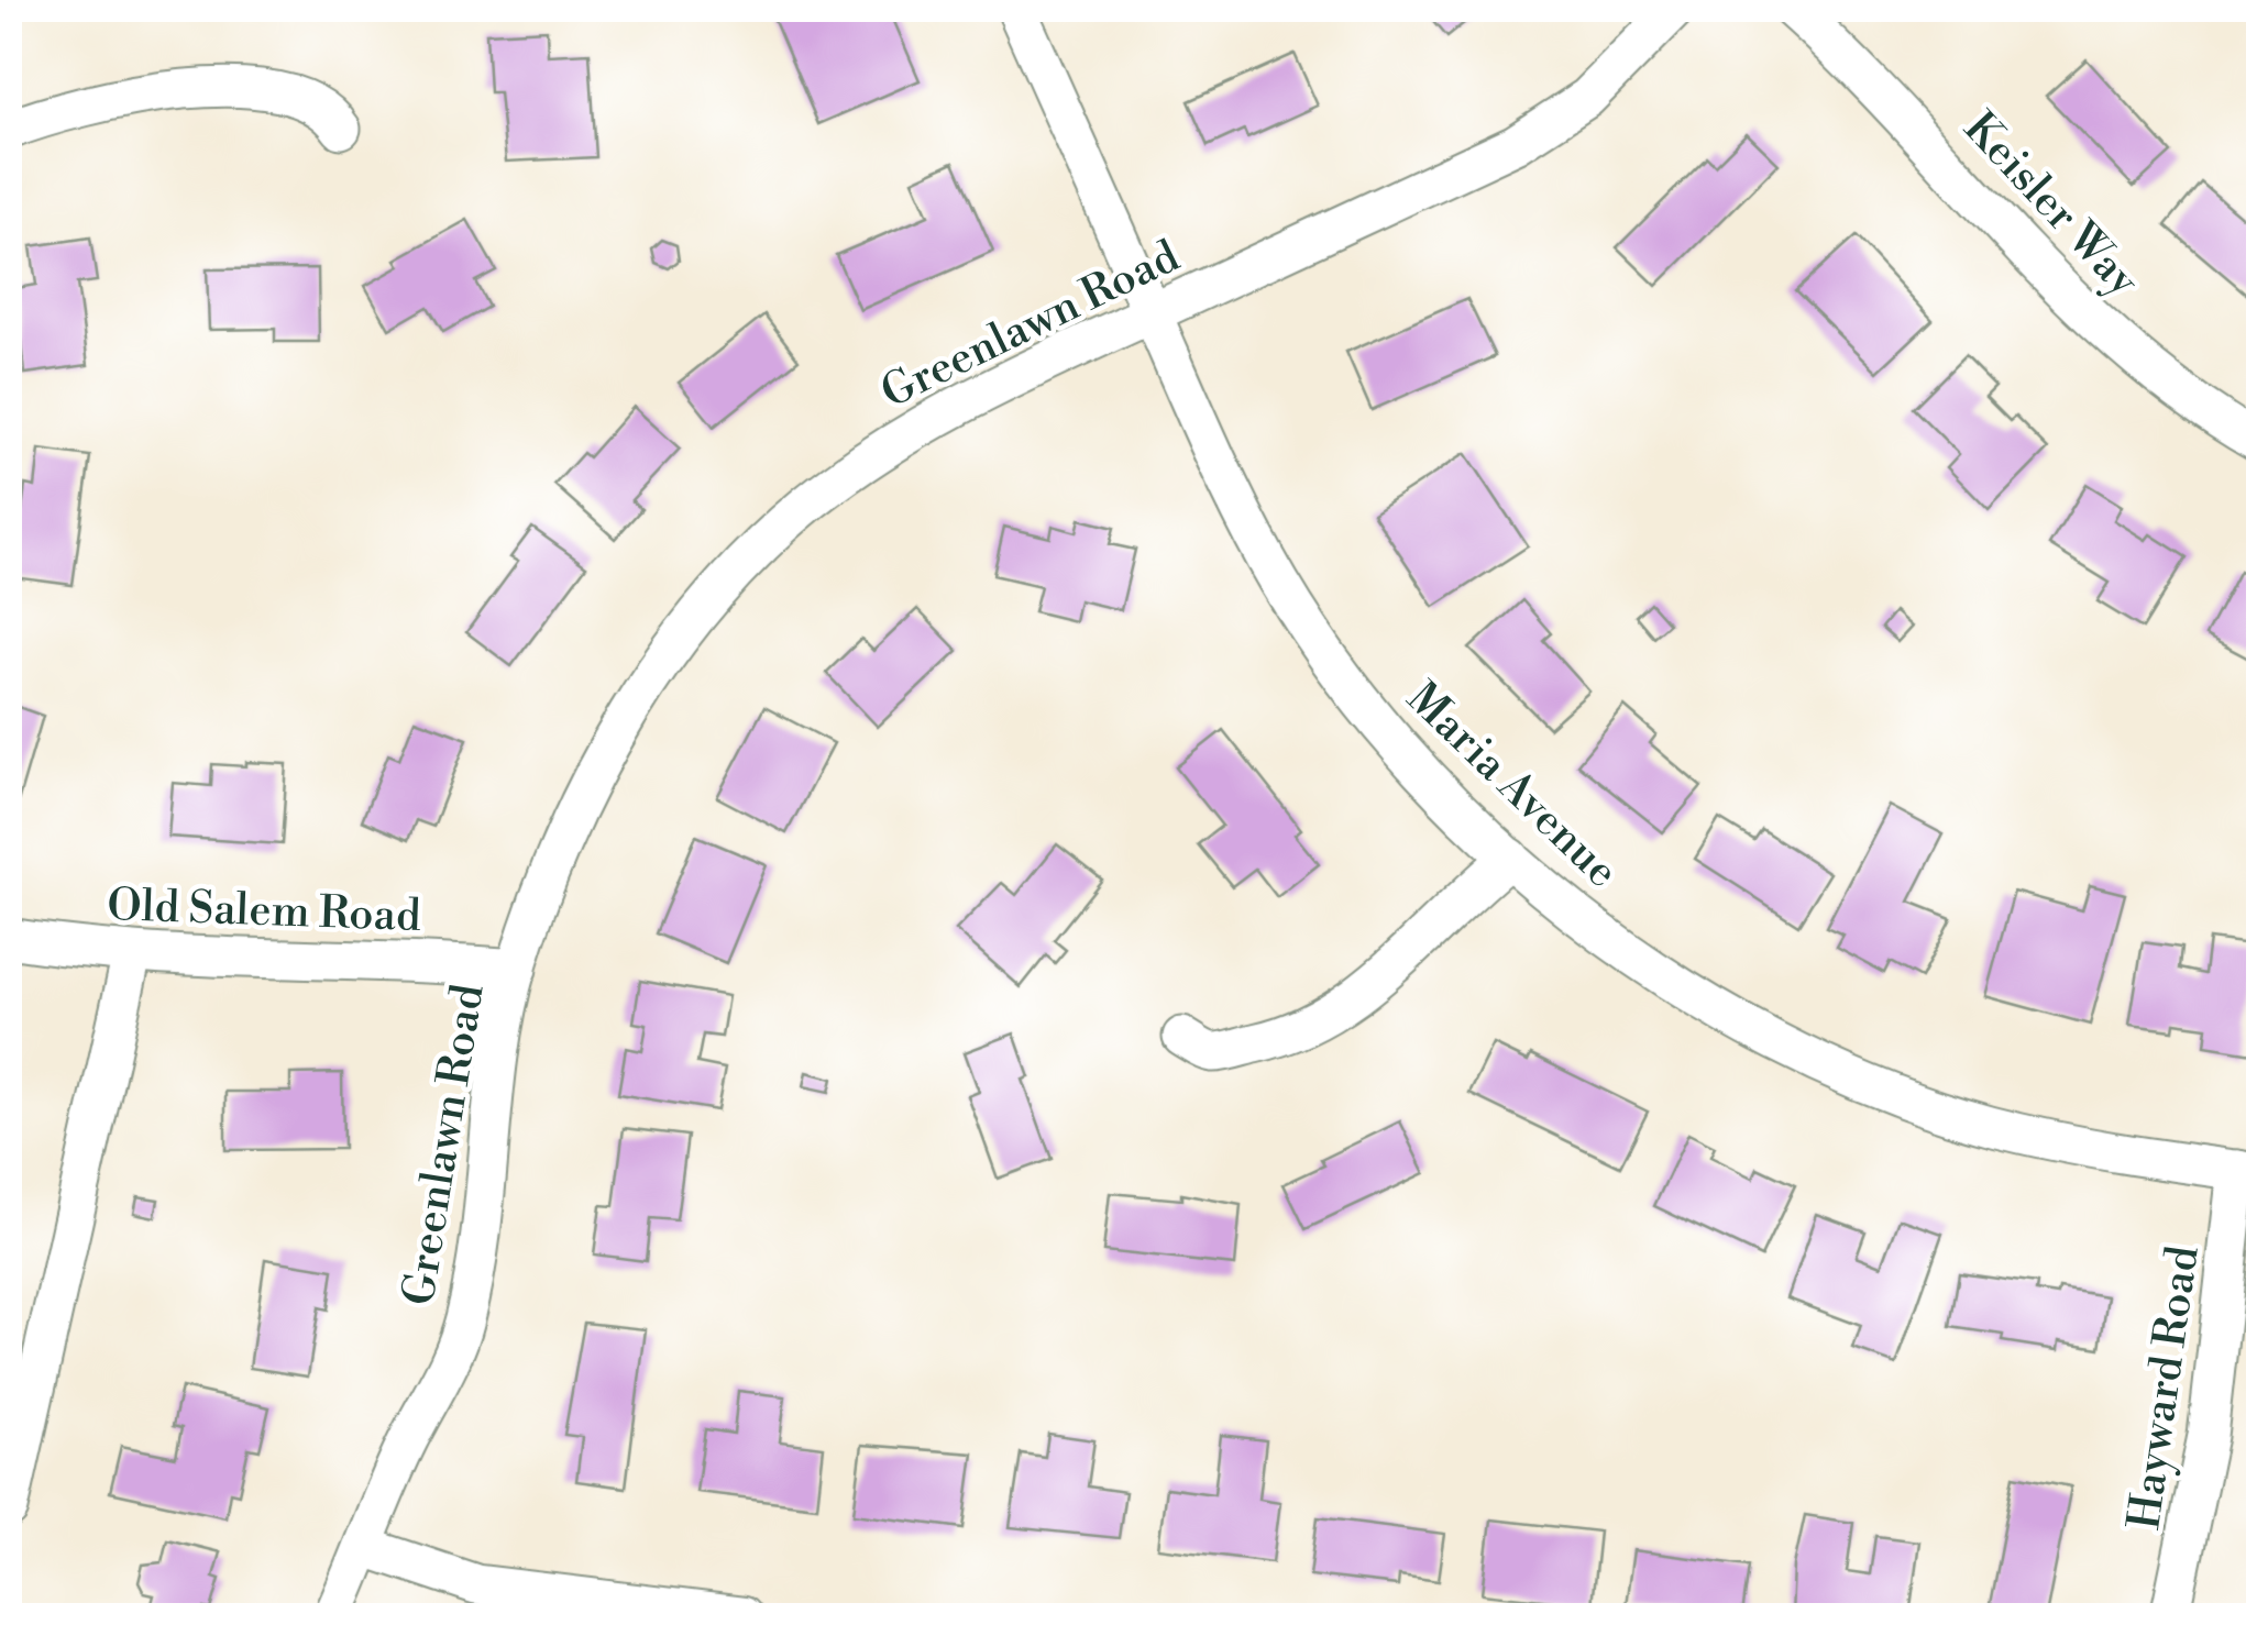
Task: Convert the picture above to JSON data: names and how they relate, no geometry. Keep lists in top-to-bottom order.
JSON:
{
  "streets": {
    "street": [
      "Keisler Way",
      "Greenlawn Road",
      "Maria Avenue",
      "Old Salem Road",
      "Hayward Road"
    ]
  },
  "crossings": [
    ["Greenlawn Road", "Maria Avenue"],
    ["Greenlawn Road", "Old Salem Road"],
    ["Maria Avenue", "Hayward Road"]
  ]
}
